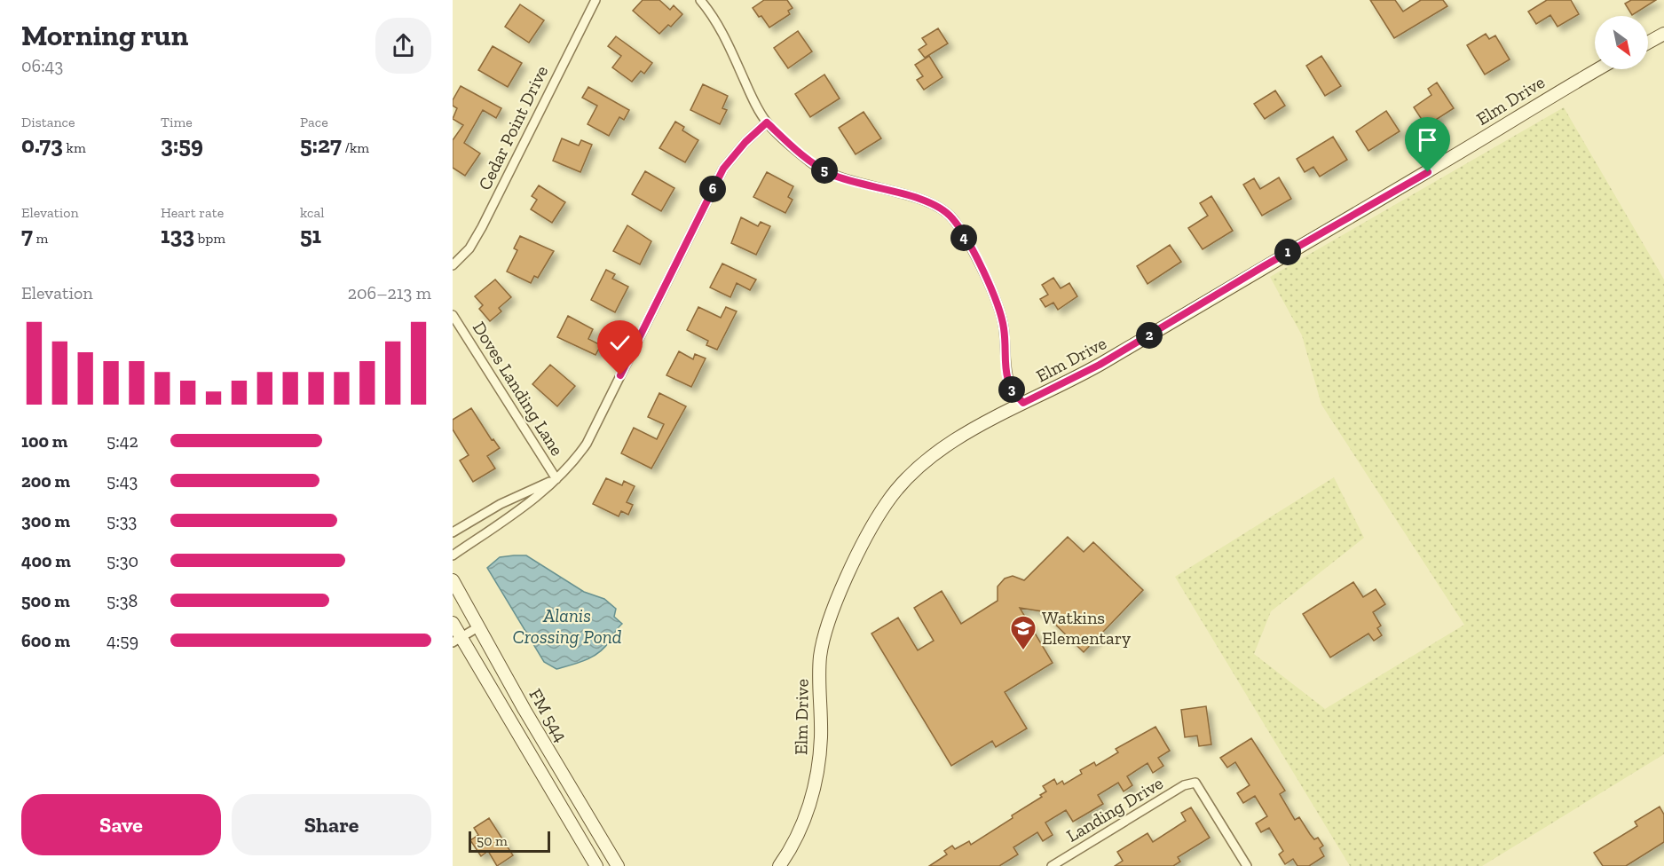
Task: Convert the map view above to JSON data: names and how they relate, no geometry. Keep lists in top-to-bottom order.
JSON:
{
  "streets": {
    "street": [
      "Elm Drive",
      "Cedar Point Drive",
      "Doves Landing Lane",
      "FM 544",
      "Landing Drive"
    ]
  },
  "water": ["Alanis Crossing Pond"],
  "places": {
    "school or university": ["Watkins Elementary"]
  },
  "scale_bar": "50 m",
  "north": "bottom right",
  "page": {
    "heading": ["Morning run", "06:43"],
    "stats": [
      ["Distance", "0.73 km"],
      ["Time", "3:59"],
      ["Pace", "5:27 /km"],
      ["Elevation", "7 m"],
      ["Heart rate", "133 bpm"],
      ["kcal", "51"]
    ],
    "pins": [
      "5",
      "6",
      "4",
      "1",
      "2",
      "3"
    ],
    "chart": ["Elevation", "206–213 m"],
    "list": [
      {
        "name": "100 m",
        "note": "5:42"
      },
      {
        "name": "200 m",
        "note": "5:43"
      },
      {
        "name": "300 m",
        "note": "5:33"
      },
      {
        "name": "400 m",
        "note": "5:30"
      },
      {
        "name": "500 m",
        "note": "5:38"
      },
      {
        "name": "600 m",
        "note": "4:59"
      }
    ],
    "buttons": ["Save", "Share"],
    "scale": "50 m"
  }
}
